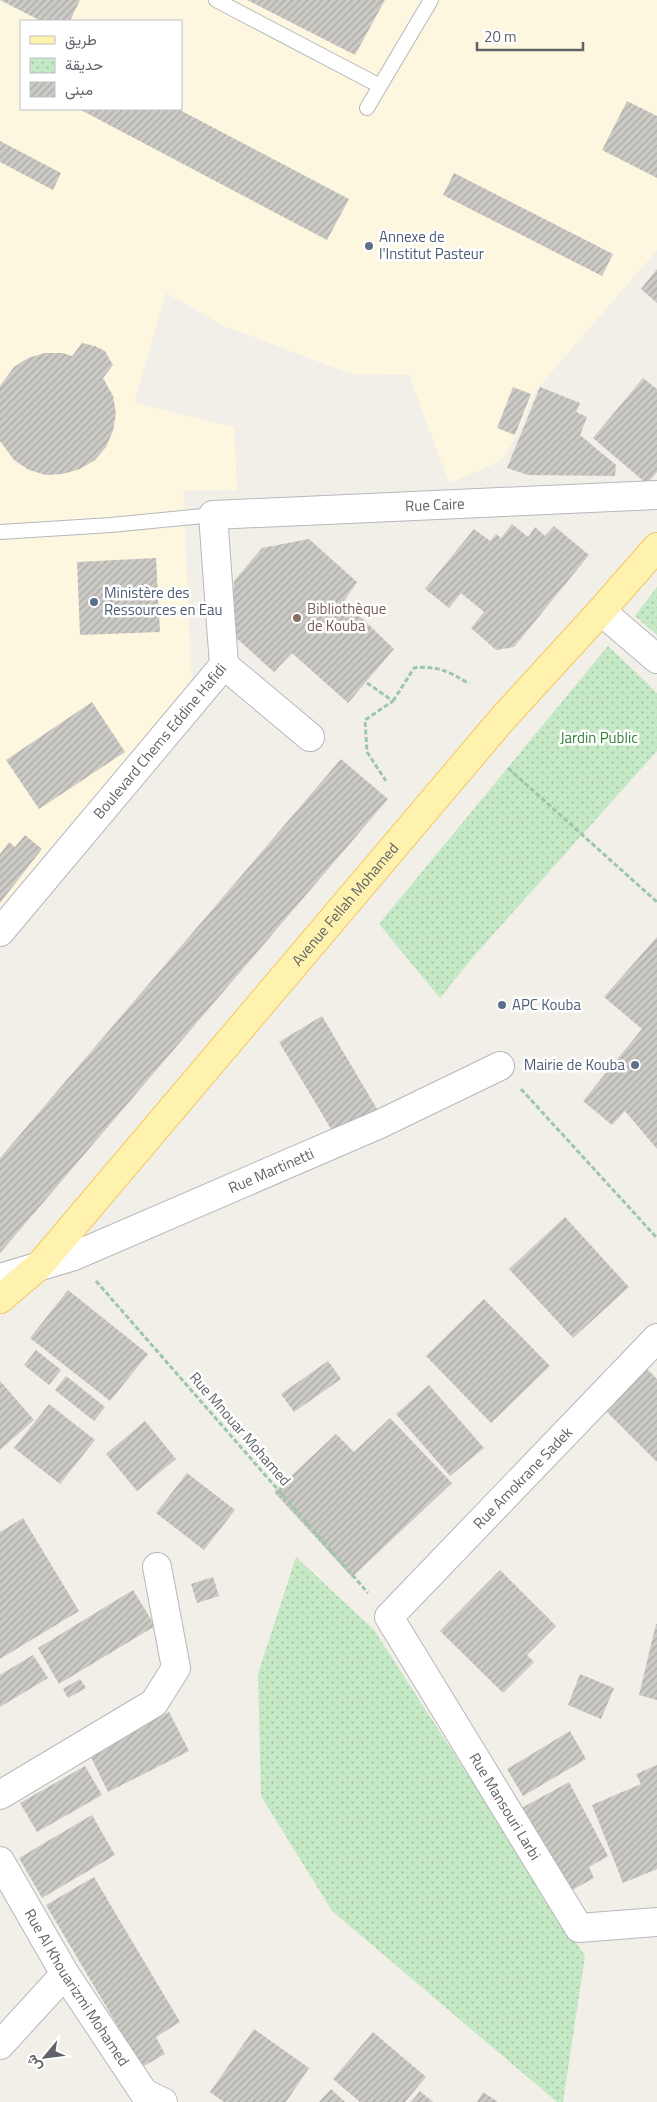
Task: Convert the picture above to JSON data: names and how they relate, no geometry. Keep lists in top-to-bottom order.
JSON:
{
  "streets": {
    "main road": ["Avenue Fellah Mohamed"],
    "street": [
      "Rue Caire",
      "Boulevard Chems Eddine Hafidi",
      "Rue Martinetti",
      "Rue Amokrane Sadek",
      "Rue Mansouri Larbi",
      "Rue Al Khouarizmi Mohamed"
    ],
    "path": ["Rue Mnouar Mohamed"]
  },
  "crossings": [
    ["Rue Caire", "Boulevard Chems Eddine Hafidi"],
    ["Avenue Fellah Mohamed", "Rue Martinetti"],
    ["Rue Martinetti", "Rue Mnouar Mohamed"],
    ["Rue Mnouar Mohamed", "Rue Amokrane Sadek"],
    ["Rue Mnouar Mohamed", "Rue Mansouri Larbi"],
    ["Rue Amokrane Sadek", "Rue Mansouri Larbi"]
  ],
  "parks": ["Jardin Public"],
  "places": [
    "Annexe de l'Institut Pasteur",
    "Ministère des Ressources en Eau",
    "Bibliothèque de Kouba",
    "APC Kouba",
    "Mairie de Kouba"
  ],
  "legend": ["طريق", "حديقة", "مبنى"],
  "scale_bar": "20 m",
  "north": "bottom left"
}
